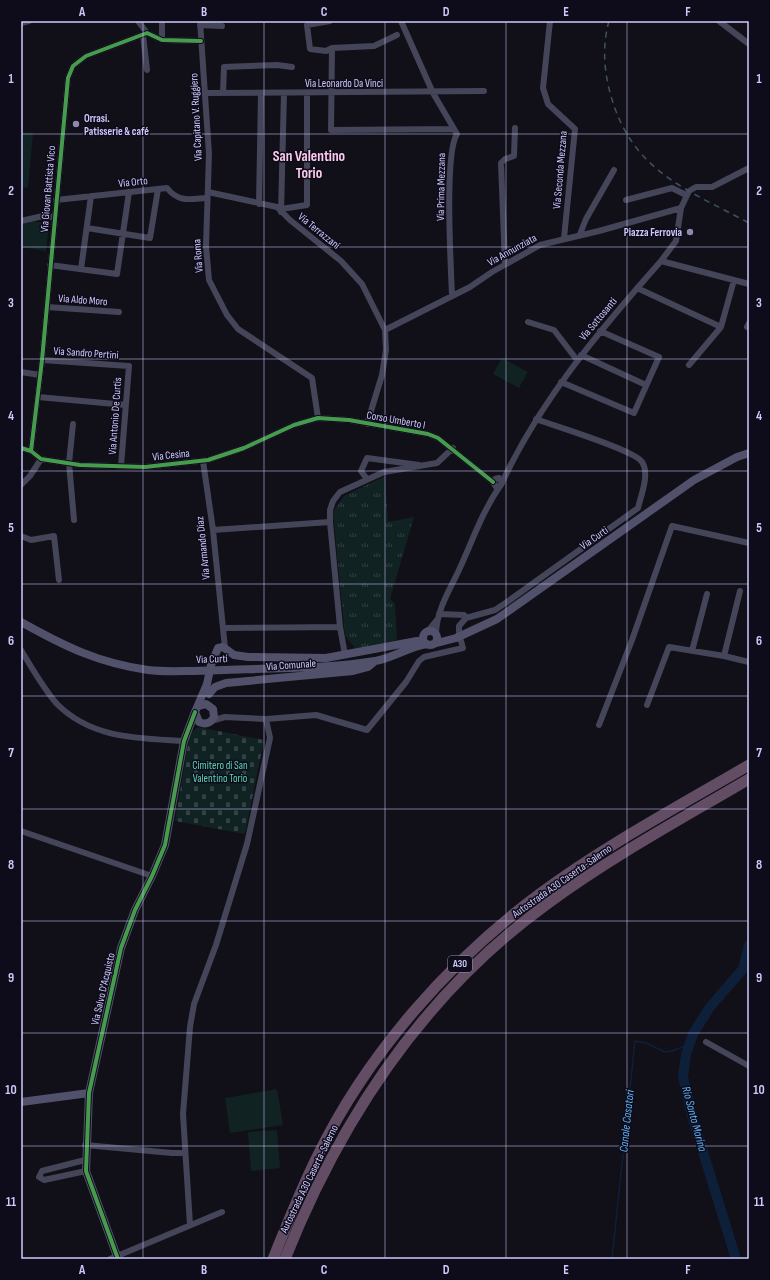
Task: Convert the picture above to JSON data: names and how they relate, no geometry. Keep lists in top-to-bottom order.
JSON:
{
  "streets": {
    "highway": ["Autostrada A30 Caserta-Salerno", "A30"],
    "street": [
      "Via Leonardo Da Vinci",
      "Via Capitano V. Ruggiero",
      "Via Seconda Mezzana",
      "Via Orto",
      "Via Prima Mezzana",
      "Via Giovan Battista Vico",
      "Via Terrazzani",
      "Via Annunziata",
      "Via Roma",
      "Via Aldo Moro",
      "Via Sottosanti",
      "Via Sandro Pertini",
      "Via Antonio De Curtis",
      "Corso Umberto I",
      "Via Cesina",
      "Via Curti",
      "Via Armando Diaz",
      "Via Comunale",
      "Via Salvo D'Acquisto"
    ]
  },
  "crossings": [
    ["Via Leonardo Da Vinci", "Via Capitano V. Ruggiero"],
    ["Via Capitano V. Ruggiero", "Via Orto"],
    ["Via Capitano V. Ruggiero", "Via Terrazzani"],
    ["Via Capitano V. Ruggiero", "Via Roma"],
    ["Via Seconda Mezzana", "Via Annunziata"],
    ["Via Orto", "Via Giovan Battista Vico"],
    ["Via Orto", "Via Terrazzani"],
    ["Via Orto", "Via Roma"],
    ["Via Prima Mezzana", "Via Annunziata"],
    ["Via Giovan Battista Vico", "Via Aldo Moro"],
    ["Via Giovan Battista Vico", "Via Sandro Pertini"],
    ["Via Terrazzani", "Via Annunziata"],
    ["Via Terrazzani", "Via Roma"],
    ["Via Roma", "Corso Umberto I"],
    ["Via Roma", "Via Cesina"],
    ["Via Sottosanti", "Corso Umberto I"],
    ["Via Sottosanti", "Via Curti"],
    ["Via Sandro Pertini", "Via Antonio De Curtis"],
    ["Via Antonio De Curtis", "Via Cesina"],
    ["Corso Umberto I", "Via Cesina"],
    ["Via Cesina", "Via Armando Diaz"],
    ["Via Curti", "Via Armando Diaz"],
    ["Via Curti", "Via Comunale"]
  ],
  "districts": ["San Valentino Torio"],
  "water": ["Rio Santa Marina", "Canale Casatori"],
  "parks": ["Cimitero di San Valentino Torio"],
  "places": ["Orrasi. Patisserie & café", "Piazza Ferrovia"],
  "grid": {
    "columns": [
      "A",
      "B",
      "C",
      "D",
      "E",
      "F"
    ],
    "rows": [
      "1",
      "2",
      "3",
      "4",
      "5",
      "6",
      "7",
      "8",
      "9",
      "10",
      "11"
    ]
  }
}
